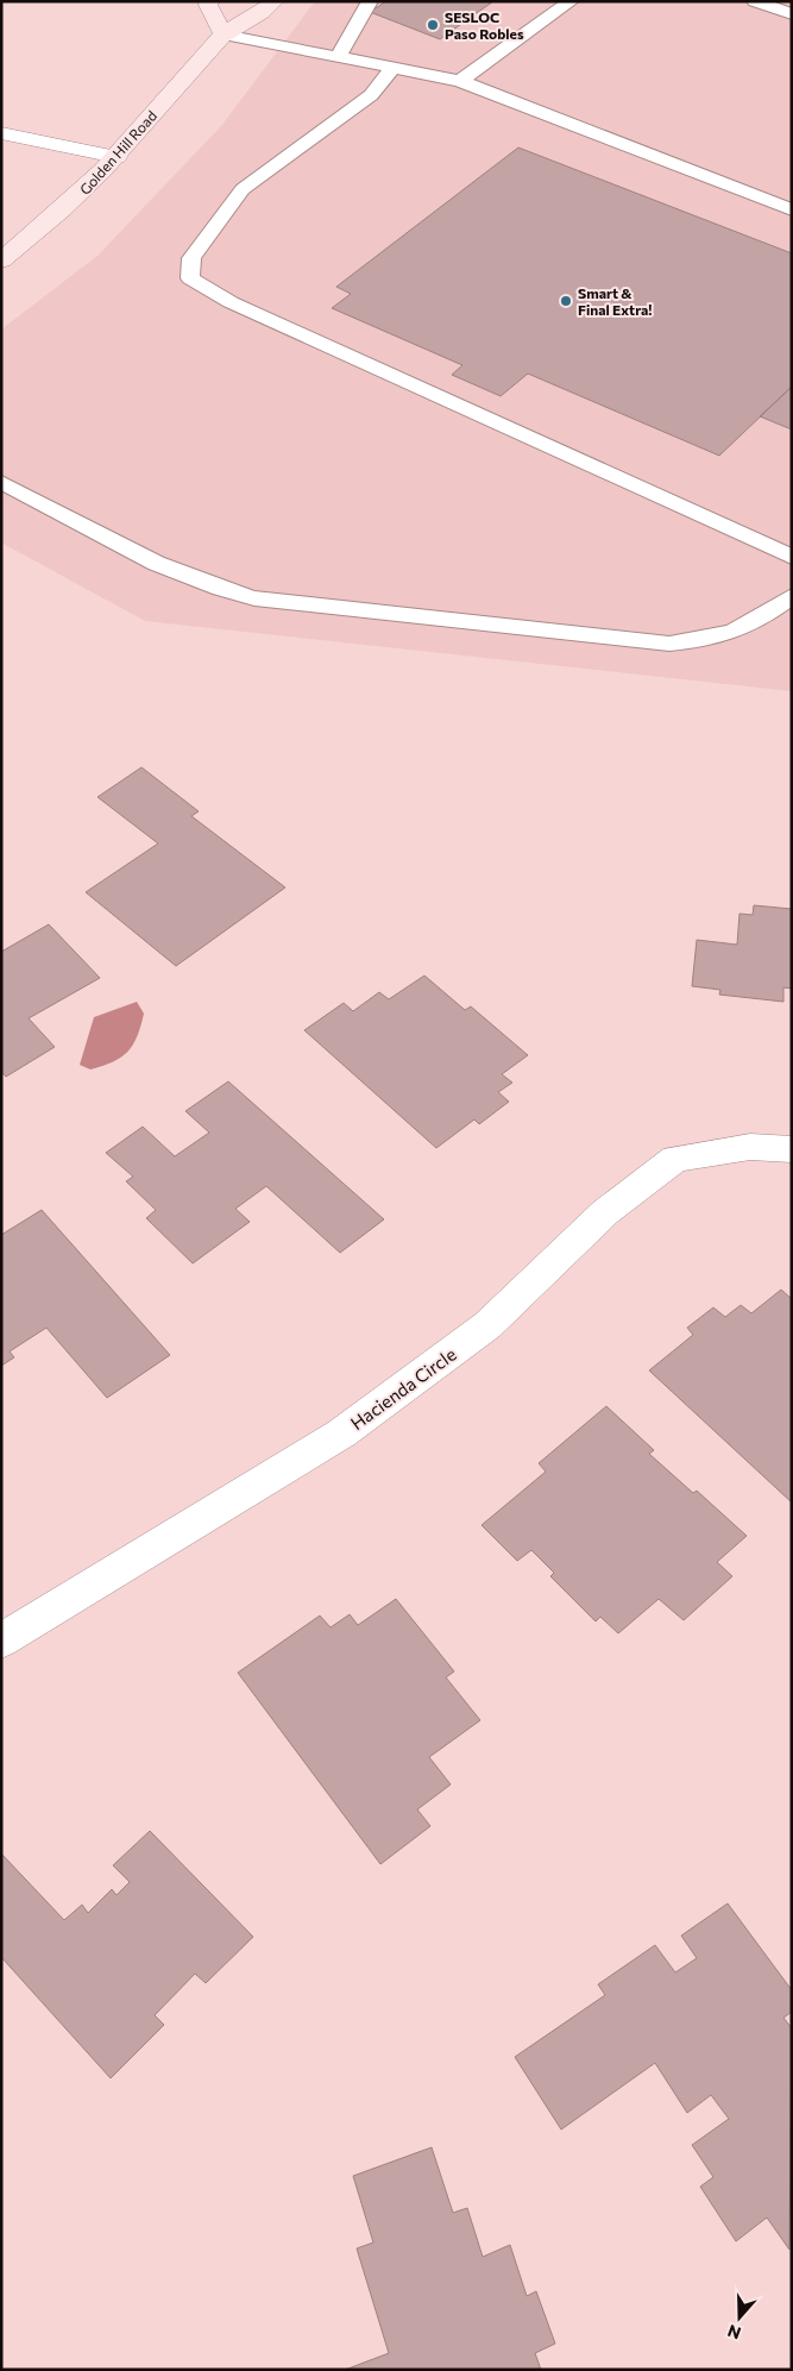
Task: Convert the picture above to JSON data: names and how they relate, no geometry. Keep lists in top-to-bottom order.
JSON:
{
  "streets": {
    "main road": ["Golden Hill Road"],
    "street": ["Hacienda Circle"]
  },
  "places": ["SESLOC Paso Robles", "Smart & Final Extra!"],
  "north": "bottom"
}
